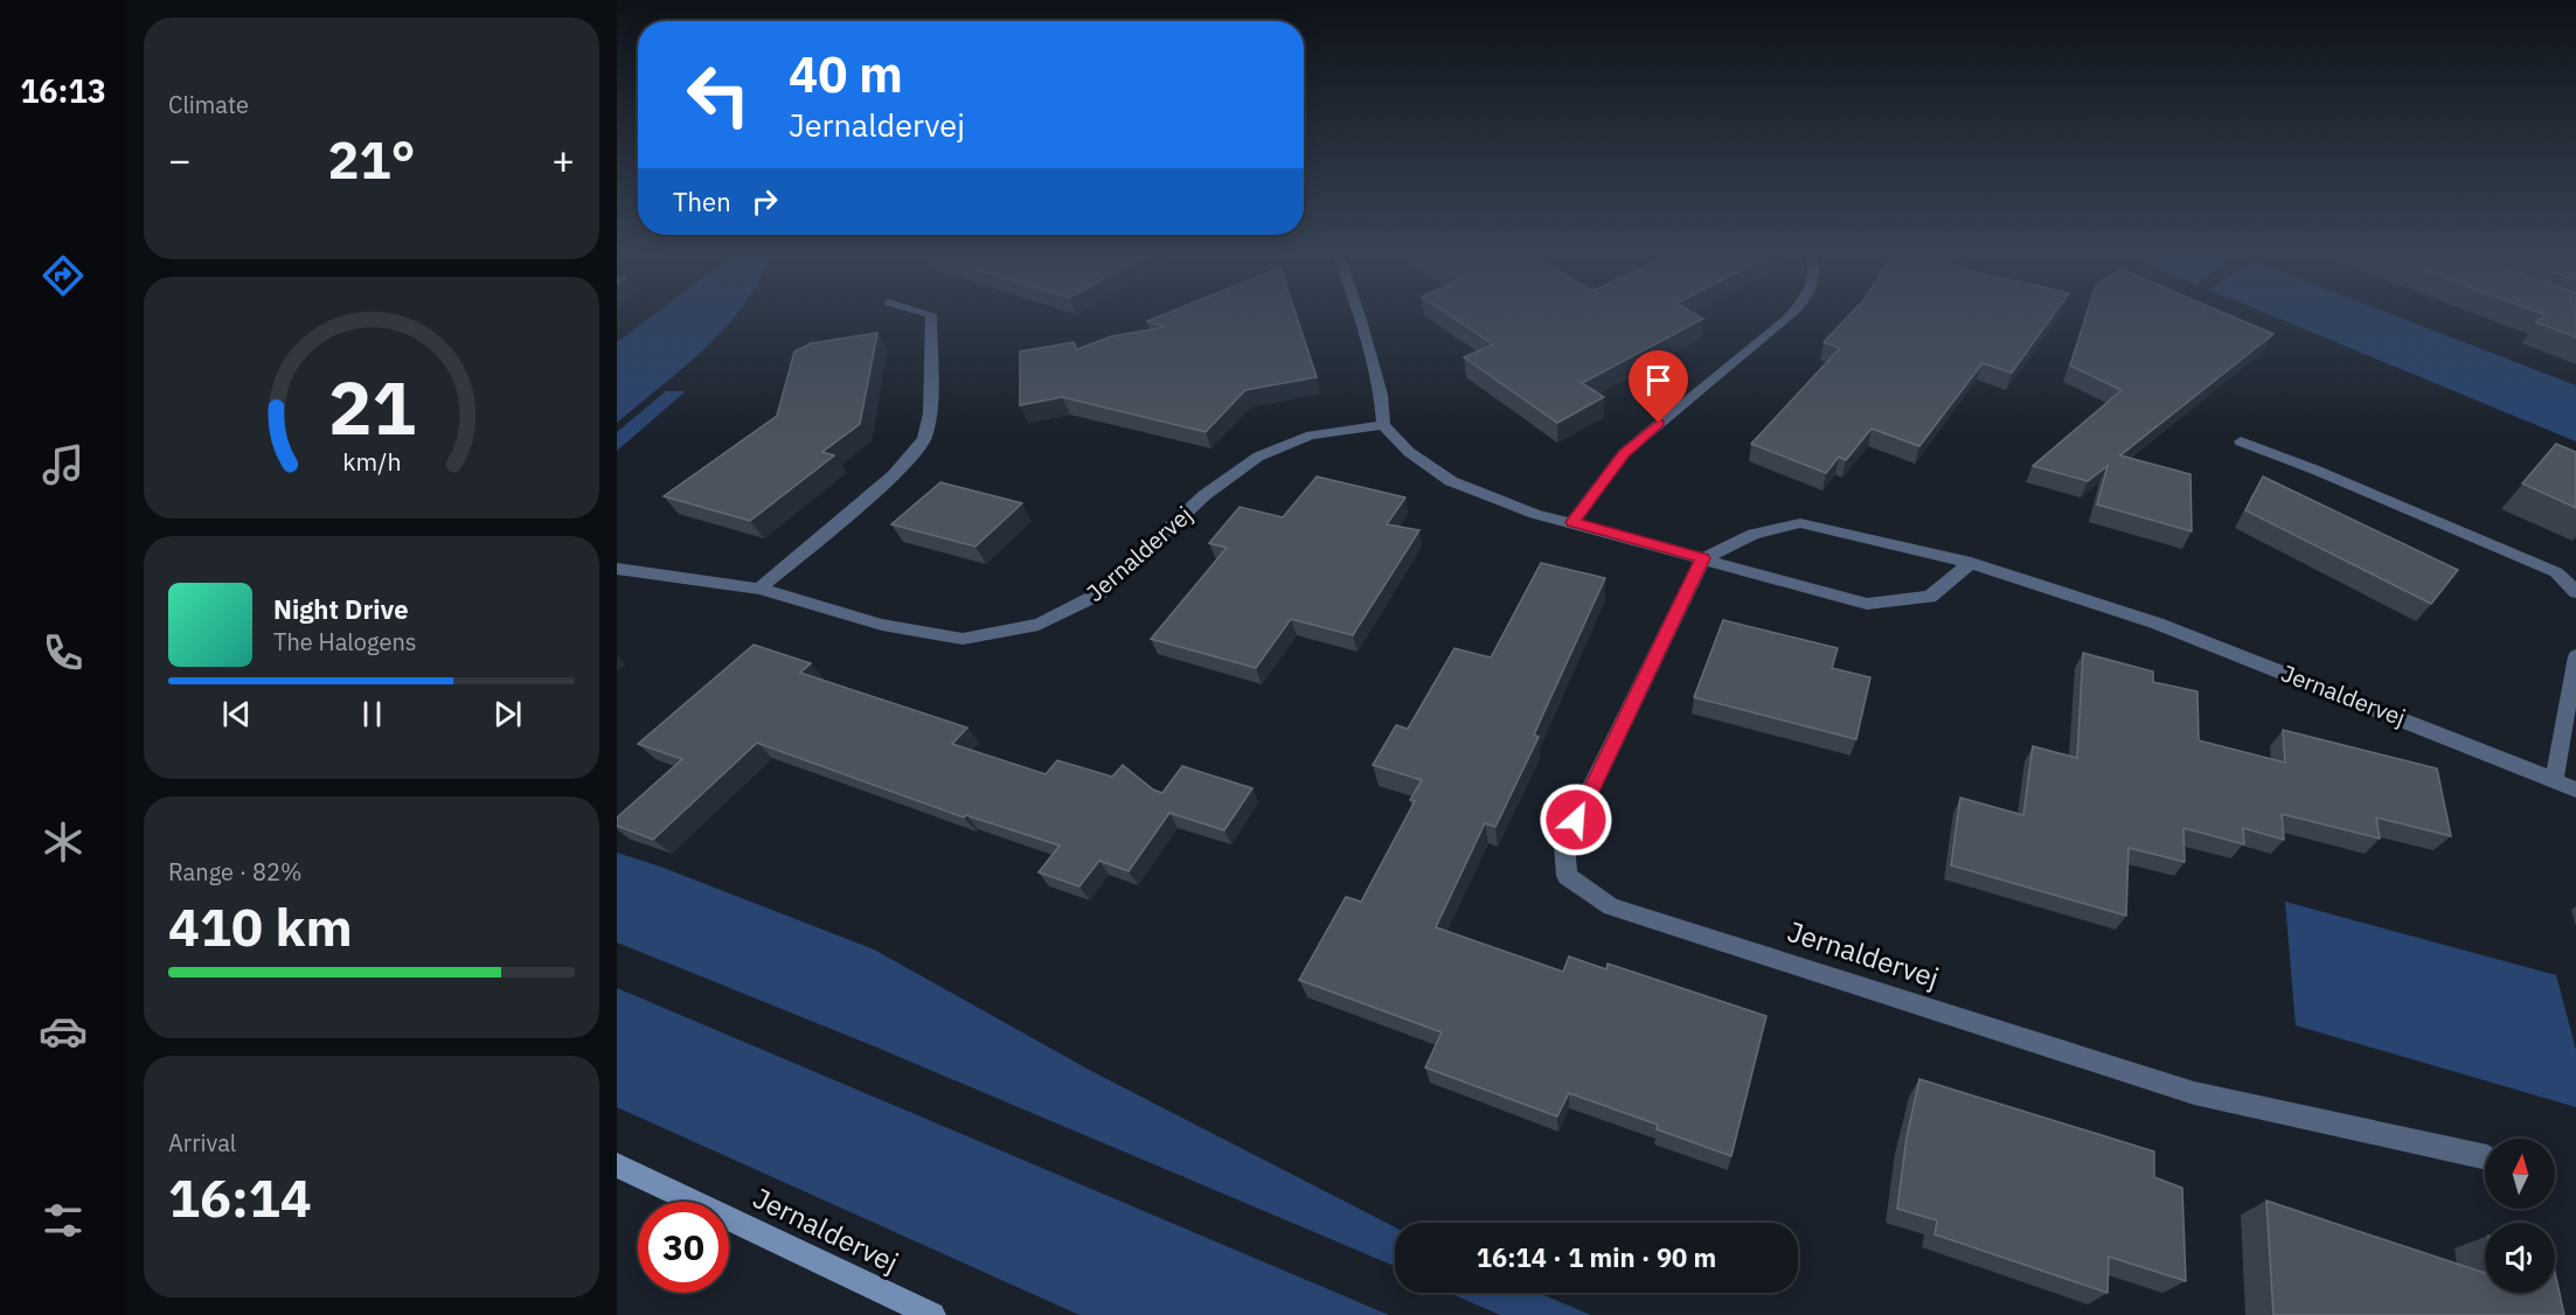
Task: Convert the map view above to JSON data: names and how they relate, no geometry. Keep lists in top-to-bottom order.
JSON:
{
  "streets": {
    "street": ["Jernaldervej"]
  },
  "north": "top",
  "page": {
    "tabs": "16:13",
    "tile": [
      "Climate",
      ["Range · 82%", "410 km"],
      ["Arrival", "16:14"]
    ],
    "turn": ["40 m", "Jernaldervej"],
    "heat": ["−", "21°", "+"],
    "then": "Then",
    "song": ["Night Drive", "The Halogens"],
    "limit": "30",
    "trip": "16:14 · 1 min · 90 m",
    "gauge": ["21", "km/h"]
  }
}
